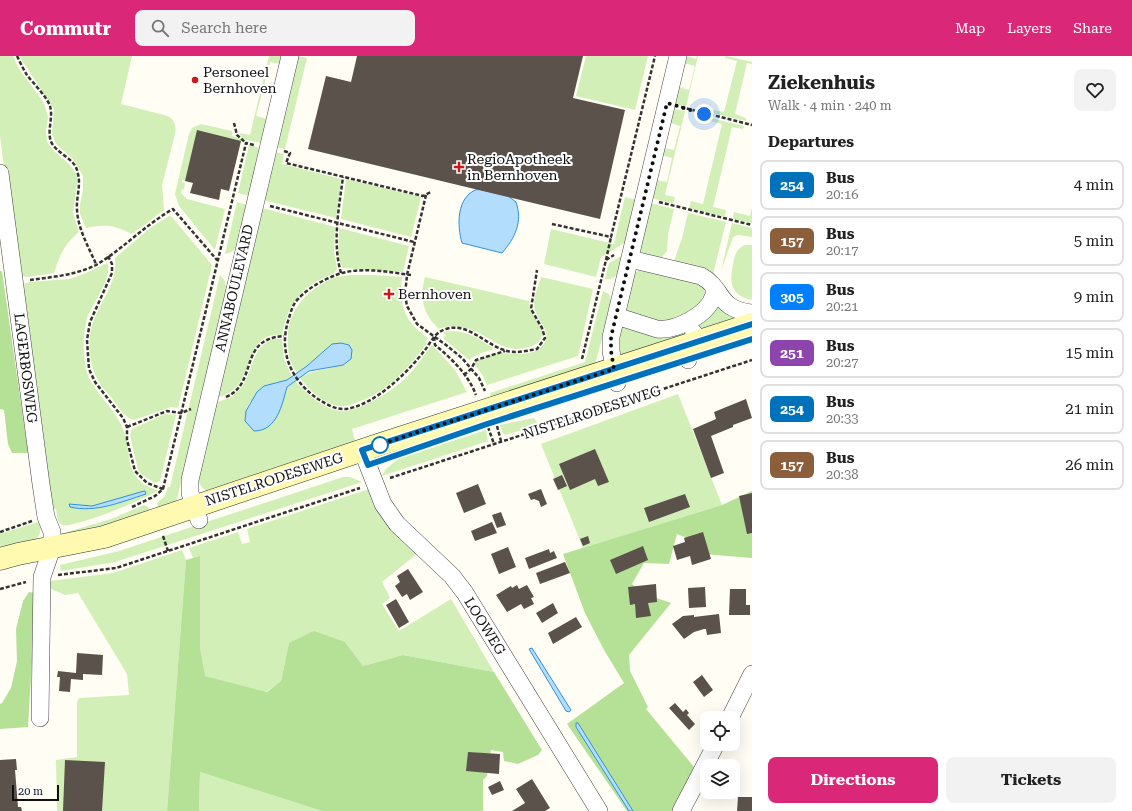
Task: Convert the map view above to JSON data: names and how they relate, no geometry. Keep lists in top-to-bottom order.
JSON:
{
  "streets": {
    "street": [
      "ANNABOULEVARD",
      "LAGERBOSWEG",
      "NISTELRODESEWEG",
      "LOOWEG"
    ]
  },
  "crossings": [
    ["ANNABOULEVARD", "NISTELRODESEWEG"],
    ["LAGERBOSWEG", "NISTELRODESEWEG"],
    ["NISTELRODESEWEG", "LOOWEG"]
  ],
  "places": {
    "other": ["Personeel Bernhoven"],
    "health": ["RegioApotheek in Bernhoven", "Bernhoven"]
  },
  "lines": ["bus line 254"],
  "scale_bar": "20 m",
  "page": {
    "header": "Commutr",
    "search": "Search here",
    "nav": ["Map", "Layers", "Share"],
    "heading": [
      ["Ziekenhuis", "Walk · 4 min · 240 m"],
      "Departures"
    ],
    "list": [
      {
        "mark": "254",
        "name": "Bus",
        "note": "20:16",
        "value": "4 min"
      },
      {
        "mark": "157",
        "name": "Bus",
        "note": "20:17",
        "value": "5 min"
      },
      {
        "mark": "305",
        "name": "Bus",
        "note": "20:21",
        "value": "9 min"
      },
      {
        "mark": "251",
        "name": "Bus",
        "note": "20:27",
        "value": "15 min"
      },
      {
        "mark": "254",
        "name": "Bus",
        "note": "20:33",
        "value": "21 min"
      },
      {
        "mark": "157",
        "name": "Bus",
        "note": "20:38",
        "value": "26 min"
      }
    ],
    "buttons": ["Directions", "Tickets"],
    "scale": "20 m"
  }
}
